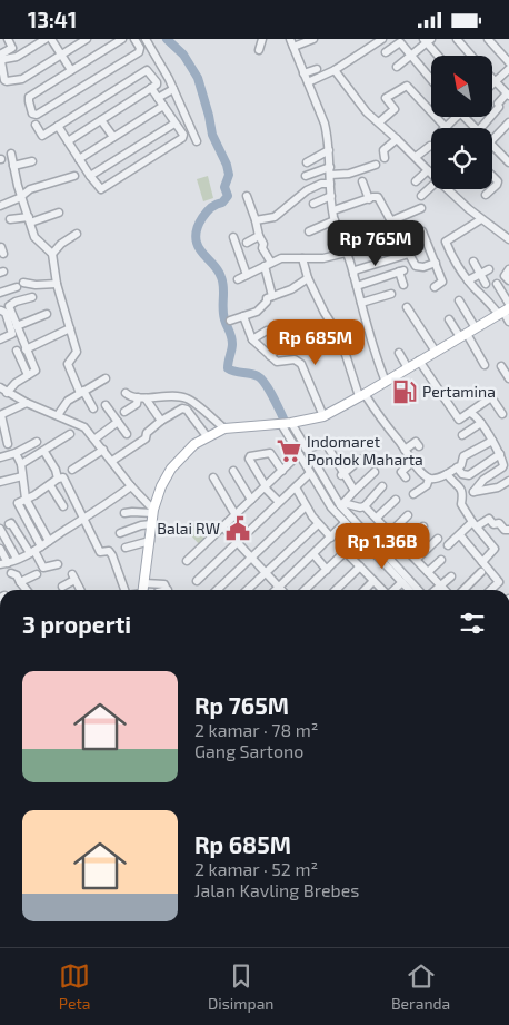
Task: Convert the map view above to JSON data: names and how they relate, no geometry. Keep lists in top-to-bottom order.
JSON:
{
  "places": {
    "fuel station": ["Pertamina"],
    "supermarket": ["Indomaret Pondok Maharta"],
    "public building": ["Balai RW"]
  },
  "north": "top left",
  "page": {
    "status": "13:41",
    "price": ["Rp 765M", "Rp 685M", "Rp 1.36B"],
    "heading": "3 properti",
    "list": [
      {
        "name": "Rp 765M",
        "note": "2 kamar · 78 m² · Gang Sartono"
      },
      {
        "name": "Rp 685M",
        "note": "2 kamar · 52 m² · Jalan Kavling Brebes"
      }
    ],
    "tabs": ["Peta", "Disimpan", "Beranda"]
  }
}
